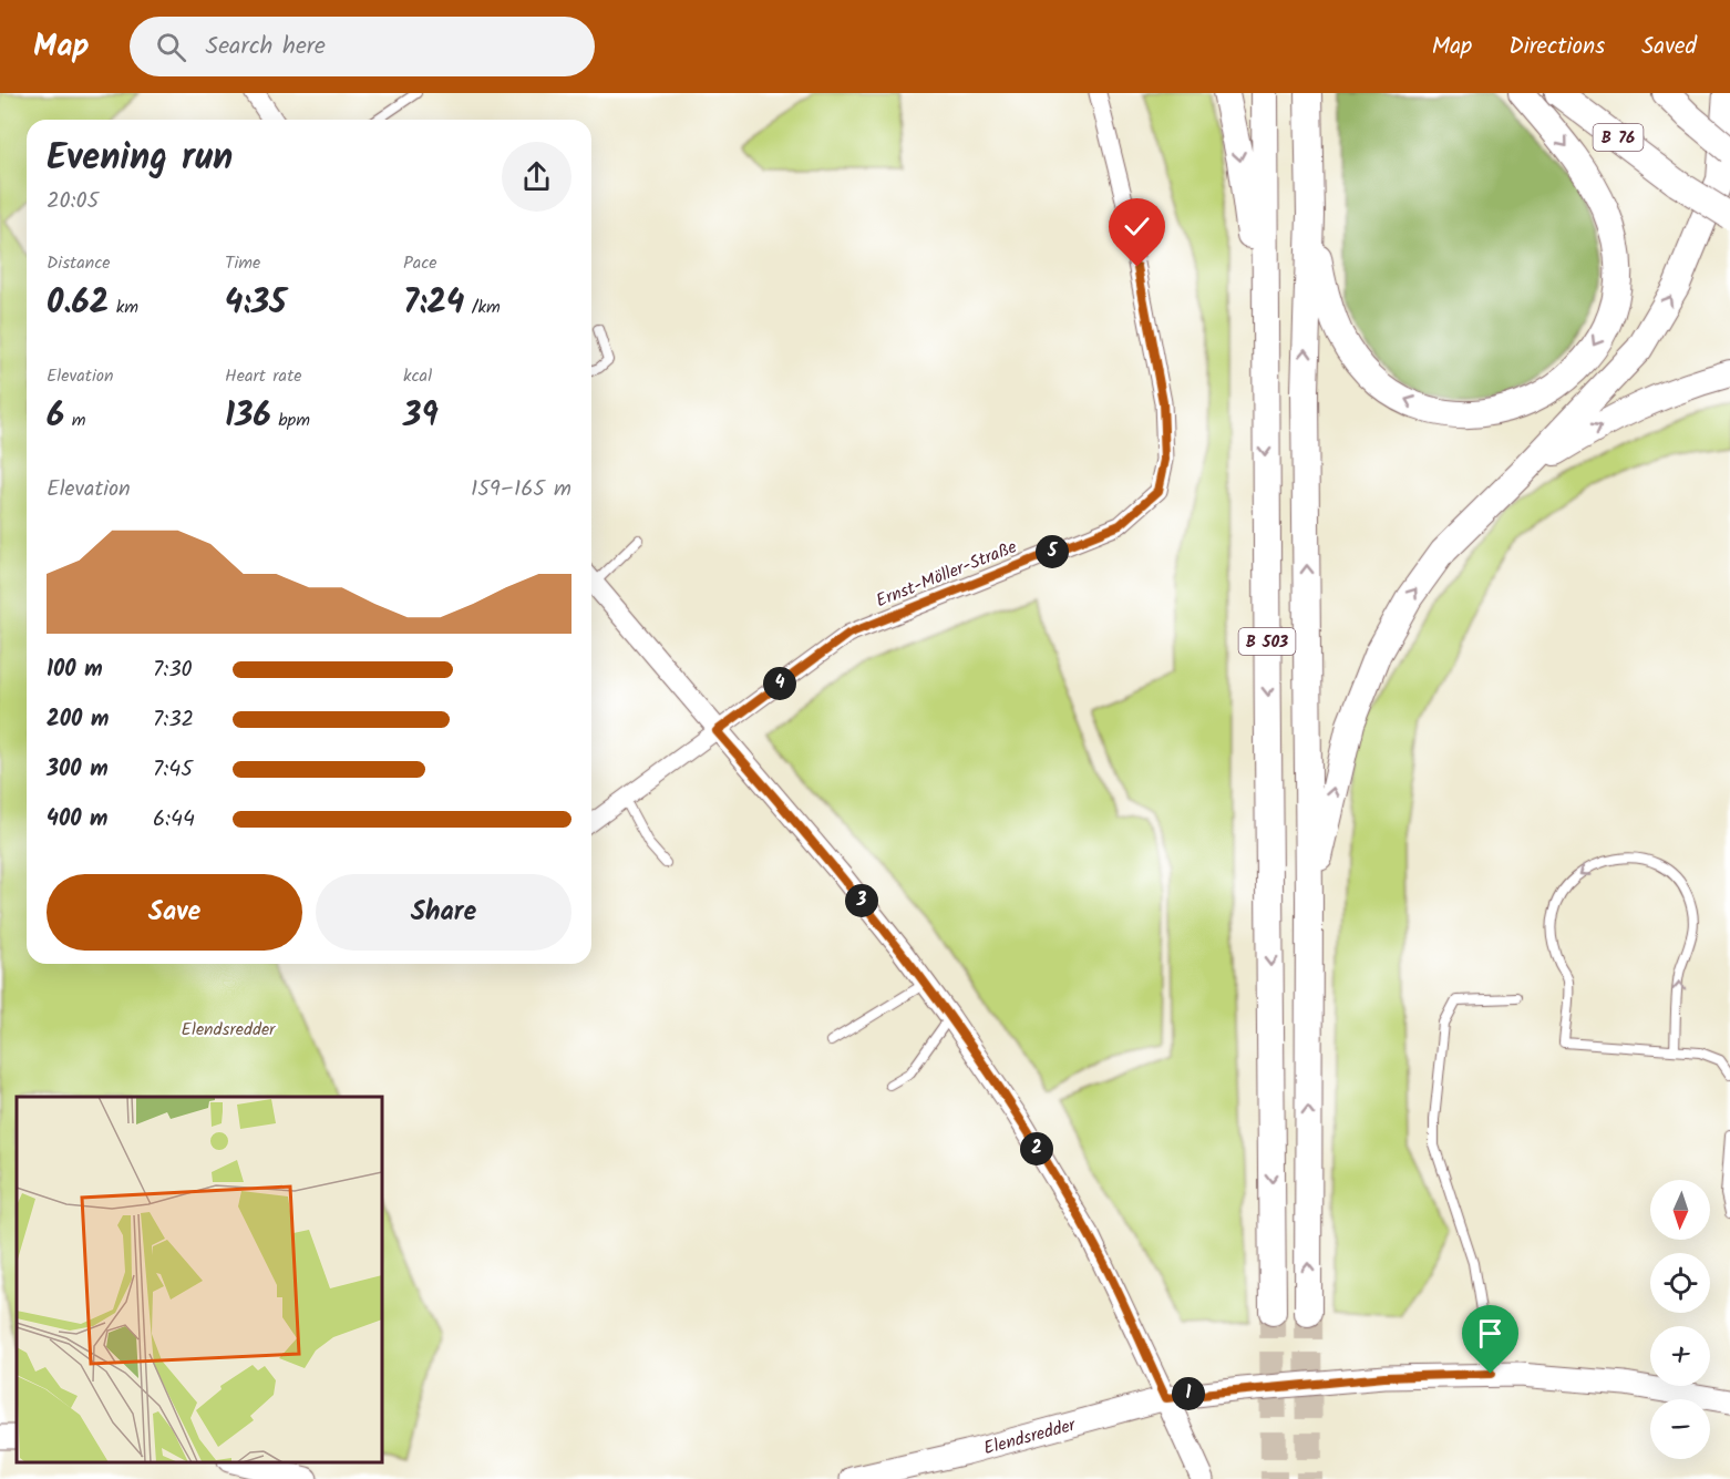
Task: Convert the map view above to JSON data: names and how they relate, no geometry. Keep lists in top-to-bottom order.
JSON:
{
  "streets": {
    "highway": ["B 76", "B 503"],
    "main road": ["Elendsredder"],
    "street": ["Ernst-Möller-Straße"]
  },
  "parks": ["Elendsredder"],
  "north": "bottom",
  "page": {
    "header": "Map",
    "search": "Search here",
    "nav": ["Map", "Directions", "Saved"],
    "heading": ["Evening run", "20:05"],
    "stats": [
      ["Distance", "0.62 km"],
      ["Time", "4:35"],
      ["Pace", "7:24 /km"],
      ["Elevation", "6 m"],
      ["Heart rate", "136 bpm"],
      ["kcal", "39"]
    ],
    "chart": ["Elevation", "159–165 m"],
    "pins": [
      "5",
      "4",
      "3",
      "2",
      "1"
    ],
    "list": [
      {
        "name": "100 m",
        "note": "7:30"
      },
      {
        "name": "200 m",
        "note": "7:32"
      },
      {
        "name": "300 m",
        "note": "7:45"
      },
      {
        "name": "400 m",
        "note": "6:44"
      }
    ],
    "buttons": ["Save", "Share"],
    "map_buttons": ["+", "−"]
  }
}
